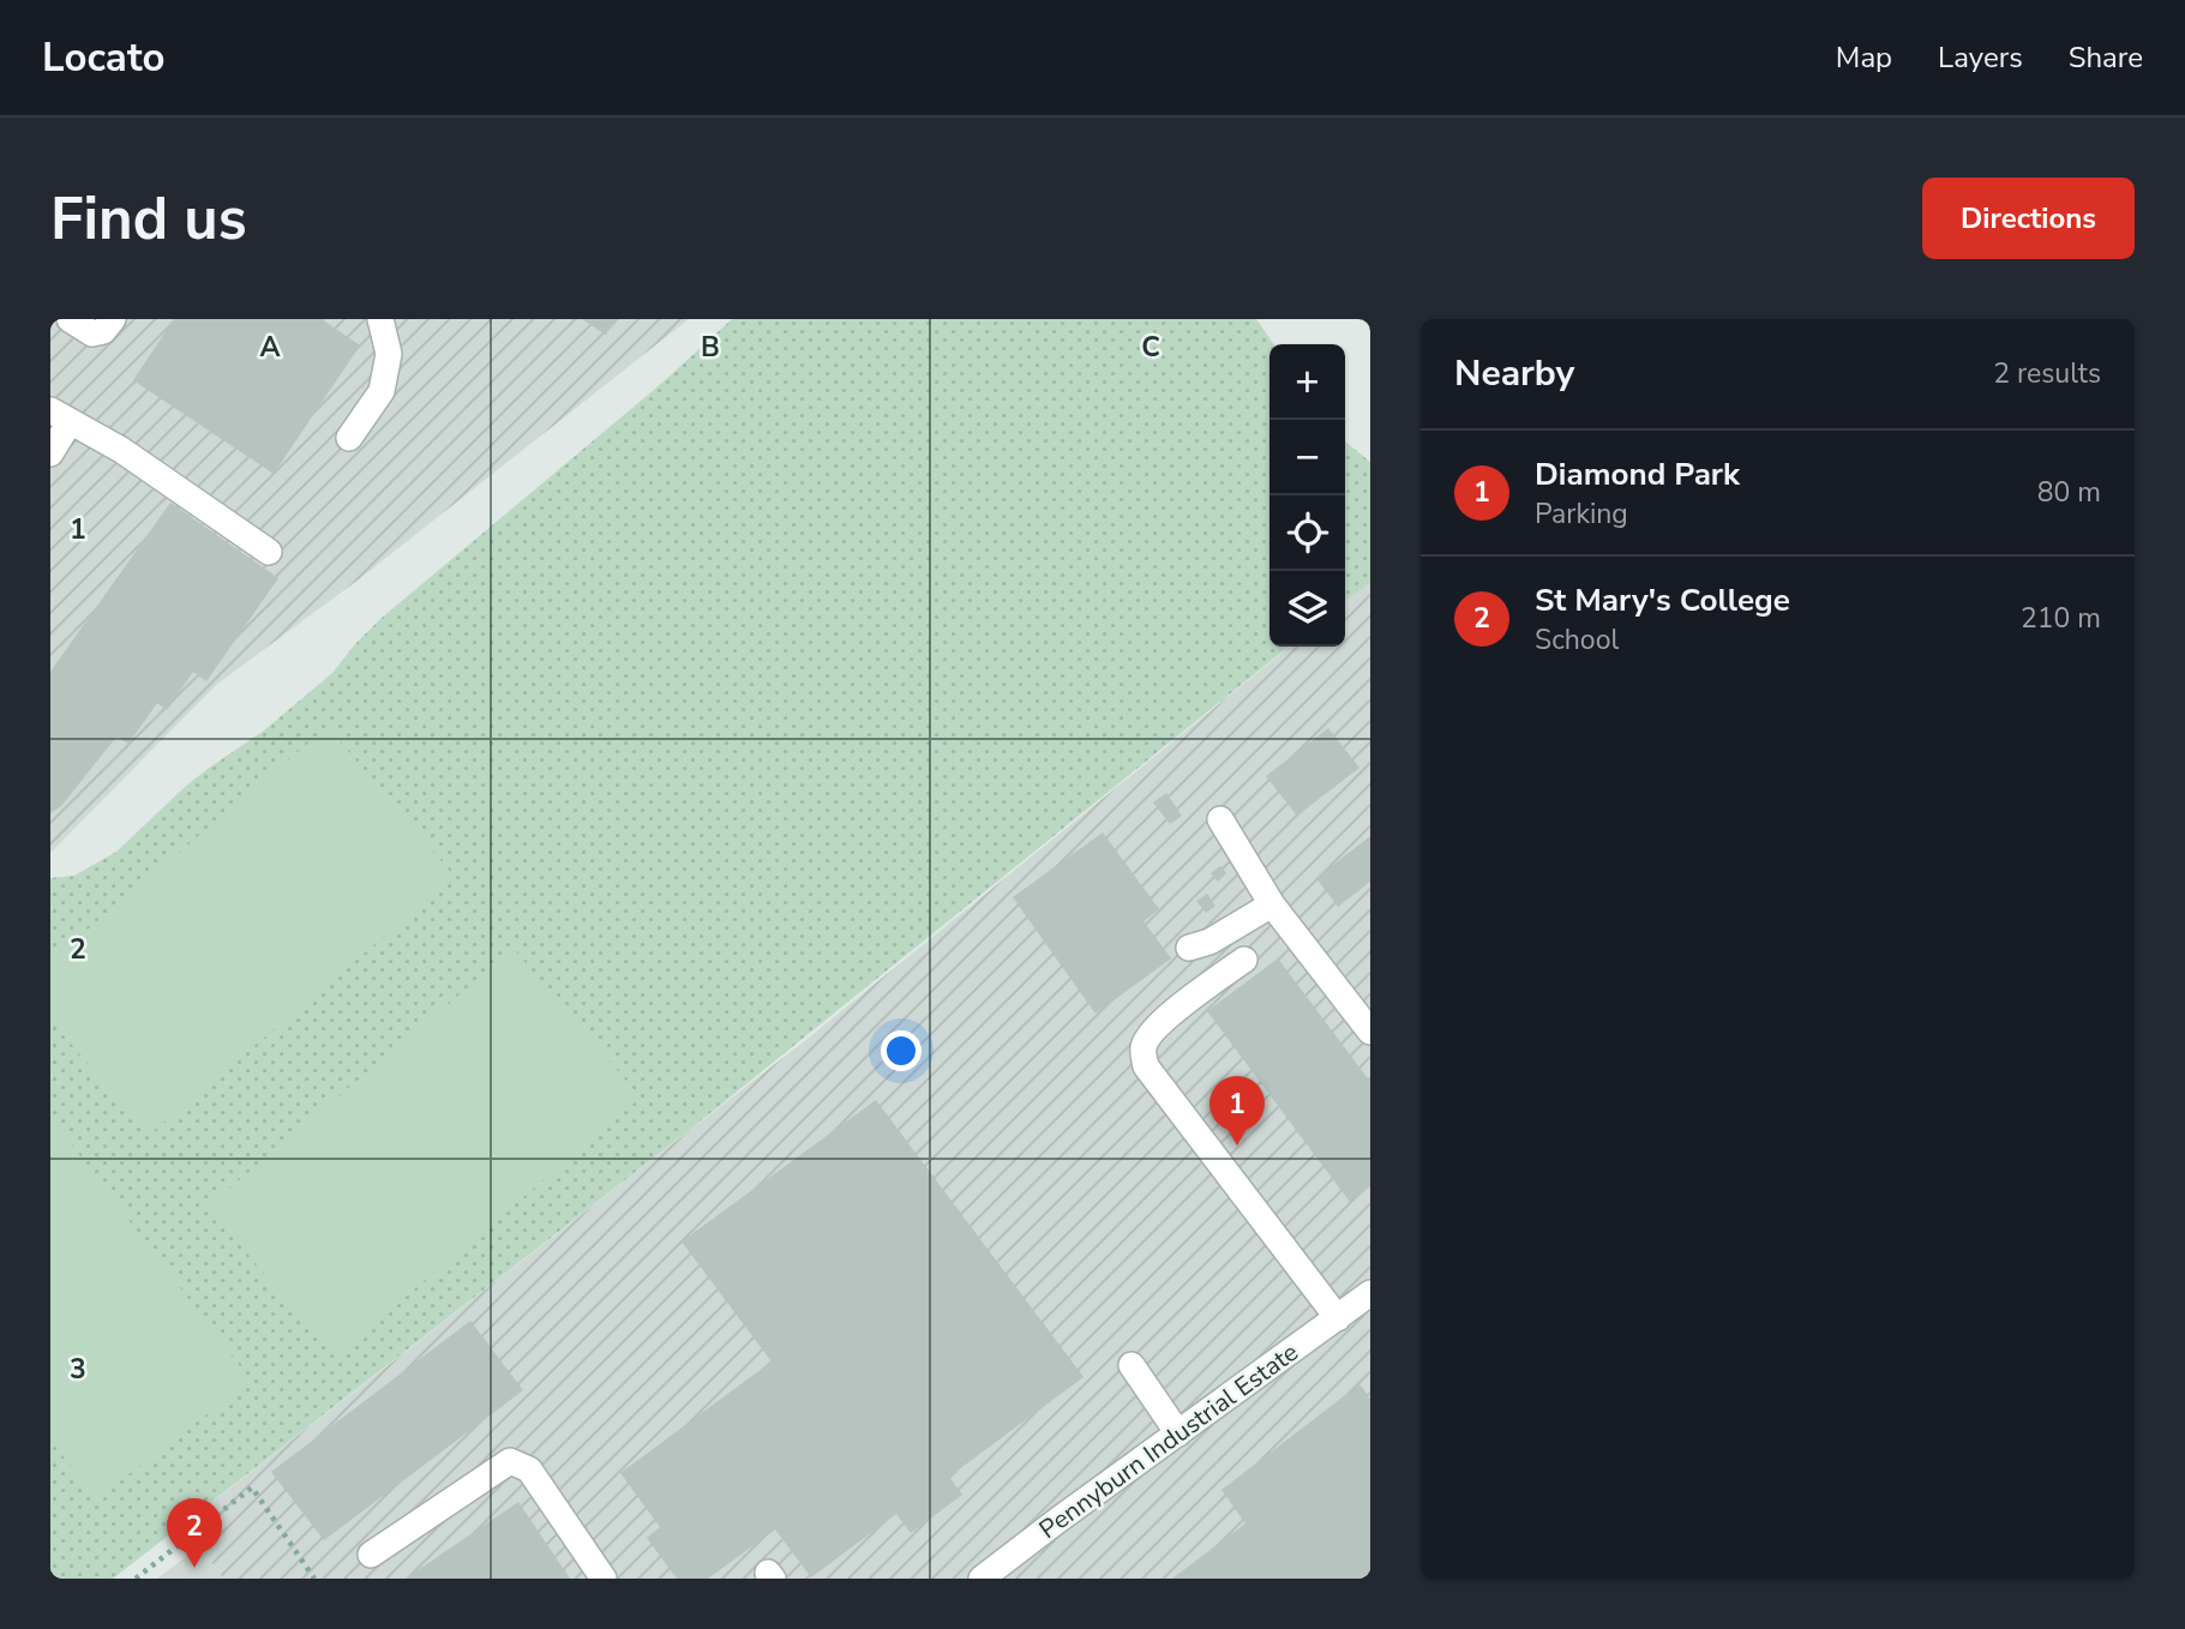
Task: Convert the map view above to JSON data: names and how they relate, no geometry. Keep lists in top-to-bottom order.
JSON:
{
  "streets": {
    "street": ["Pennyburn Industrial Estate"]
  },
  "page": {
    "header": "Locato",
    "nav": ["Map", "Layers", "Share"],
    "buttons": "Directions",
    "title": "Find us",
    "heading": ["Nearby", "2 results"],
    "map_buttons": ["+", "−"],
    "list": [
      {
        "mark": "1",
        "name": "Diamond Park",
        "note": "Parking",
        "value": "80 m"
      },
      {
        "mark": "2",
        "name": "St Mary's College",
        "note": "School",
        "value": "210 m"
      }
    ],
    "pins": ["1", "2"]
  },
  "grid": {
    "columns": ["A", "B", "C"],
    "rows": ["1", "2", "3"]
  }
}
